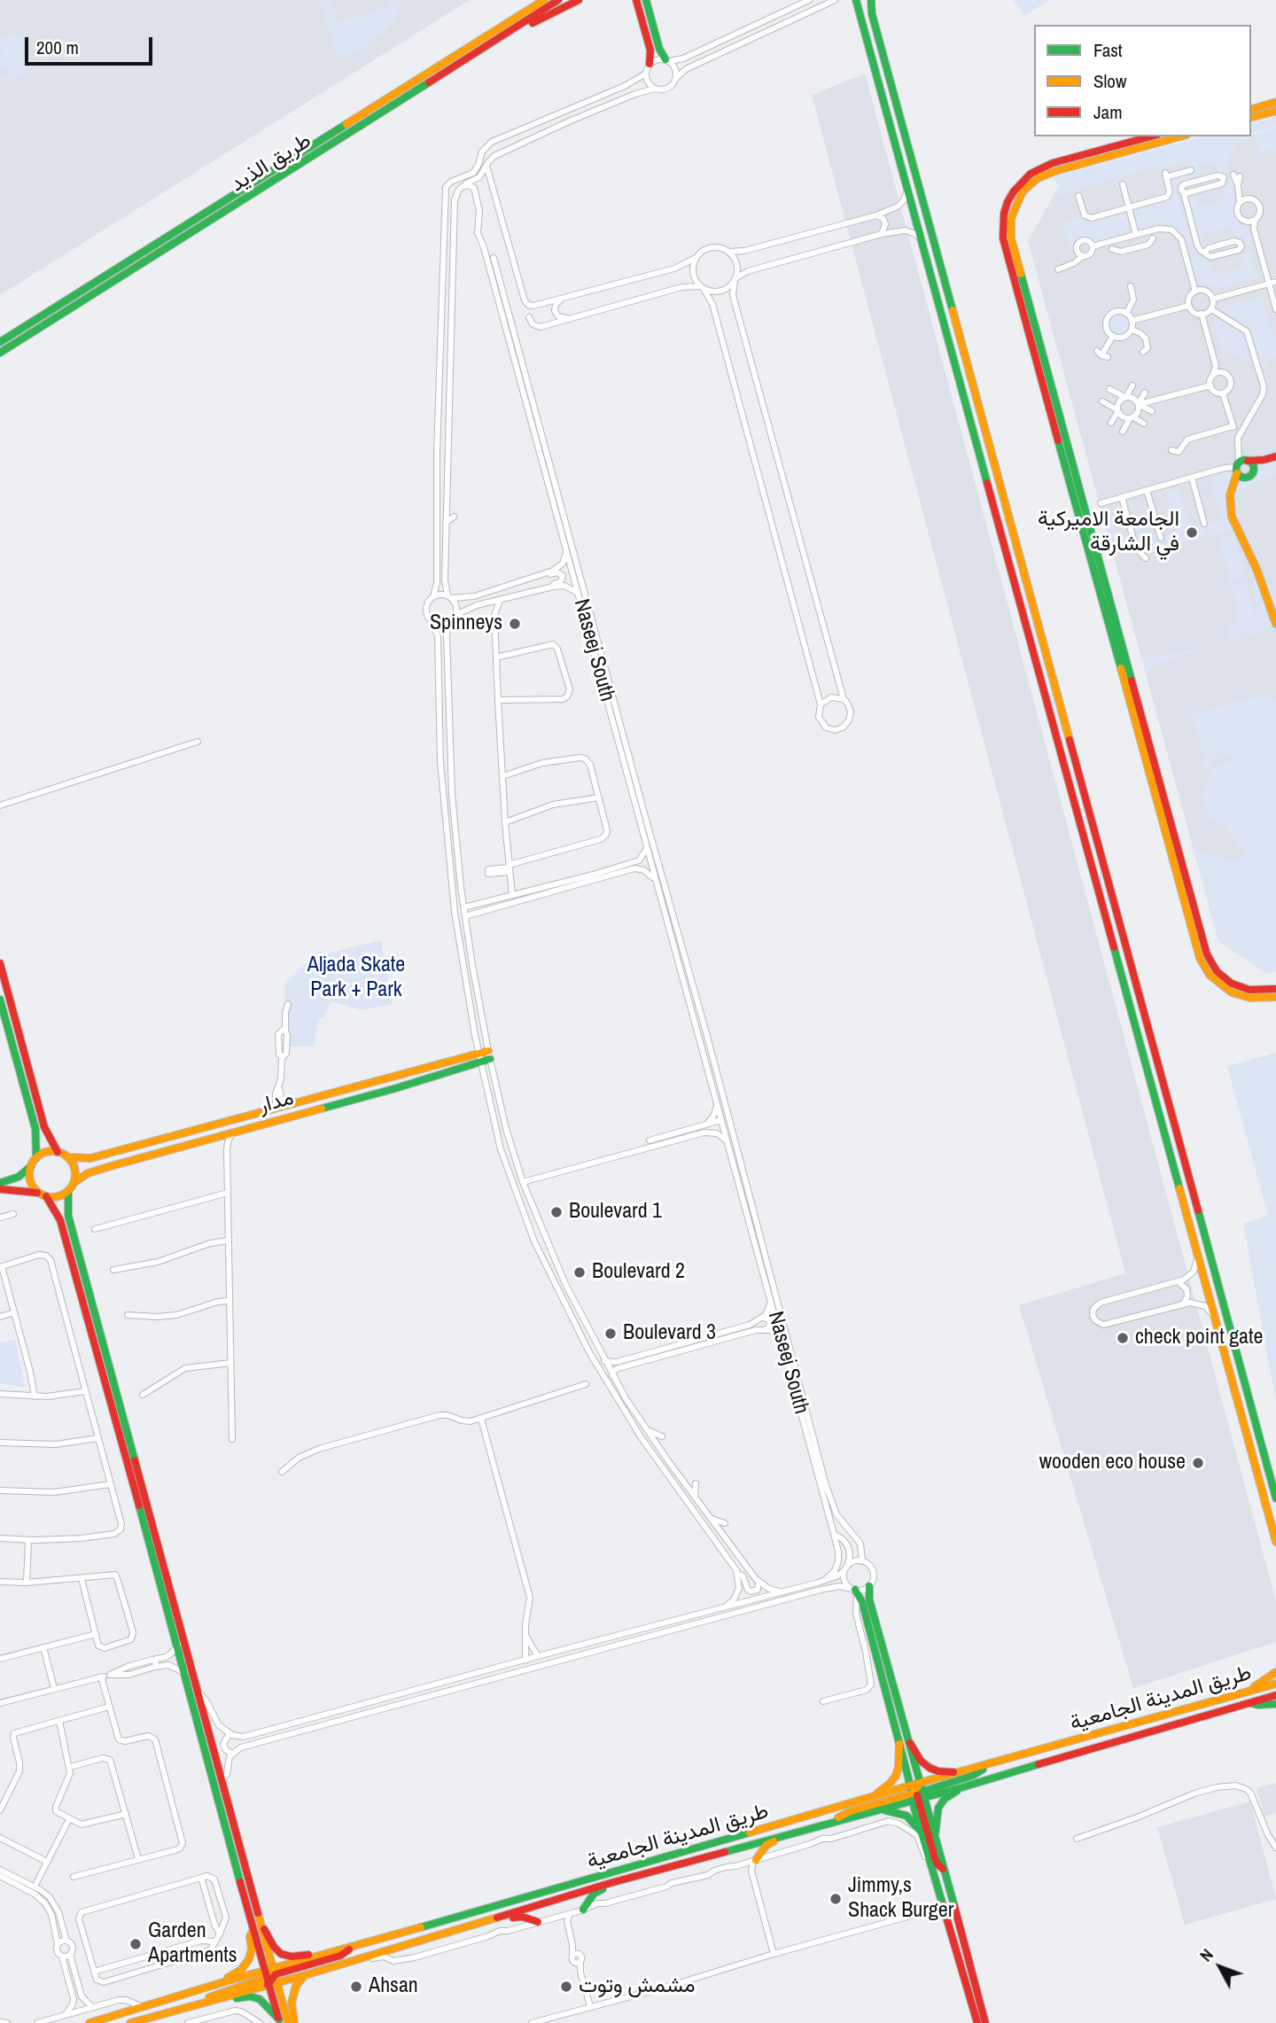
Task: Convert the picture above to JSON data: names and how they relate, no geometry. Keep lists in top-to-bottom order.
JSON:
{
  "streets": {
    "main road": ["طريق الذيد", "مدار", "طريق المدينة الجامعية"],
    "street": ["Naseej South"]
  },
  "parks": ["Aljada Skate Park + Park"],
  "places": [
    "الجامعة الاميركية في الشارقة",
    "Spinneys",
    "Boulevard 1",
    "Boulevard 2",
    "Boulevard 3",
    "check point gate",
    "wooden eco house",
    "Jimmy,s Shack Burger",
    "Garden Apartments",
    "Ahsan",
    "مشمش وتوت"
  ],
  "legend": ["Fast", "Slow", "Jam"],
  "scale_bar": "200 m",
  "north": "top left"
}
